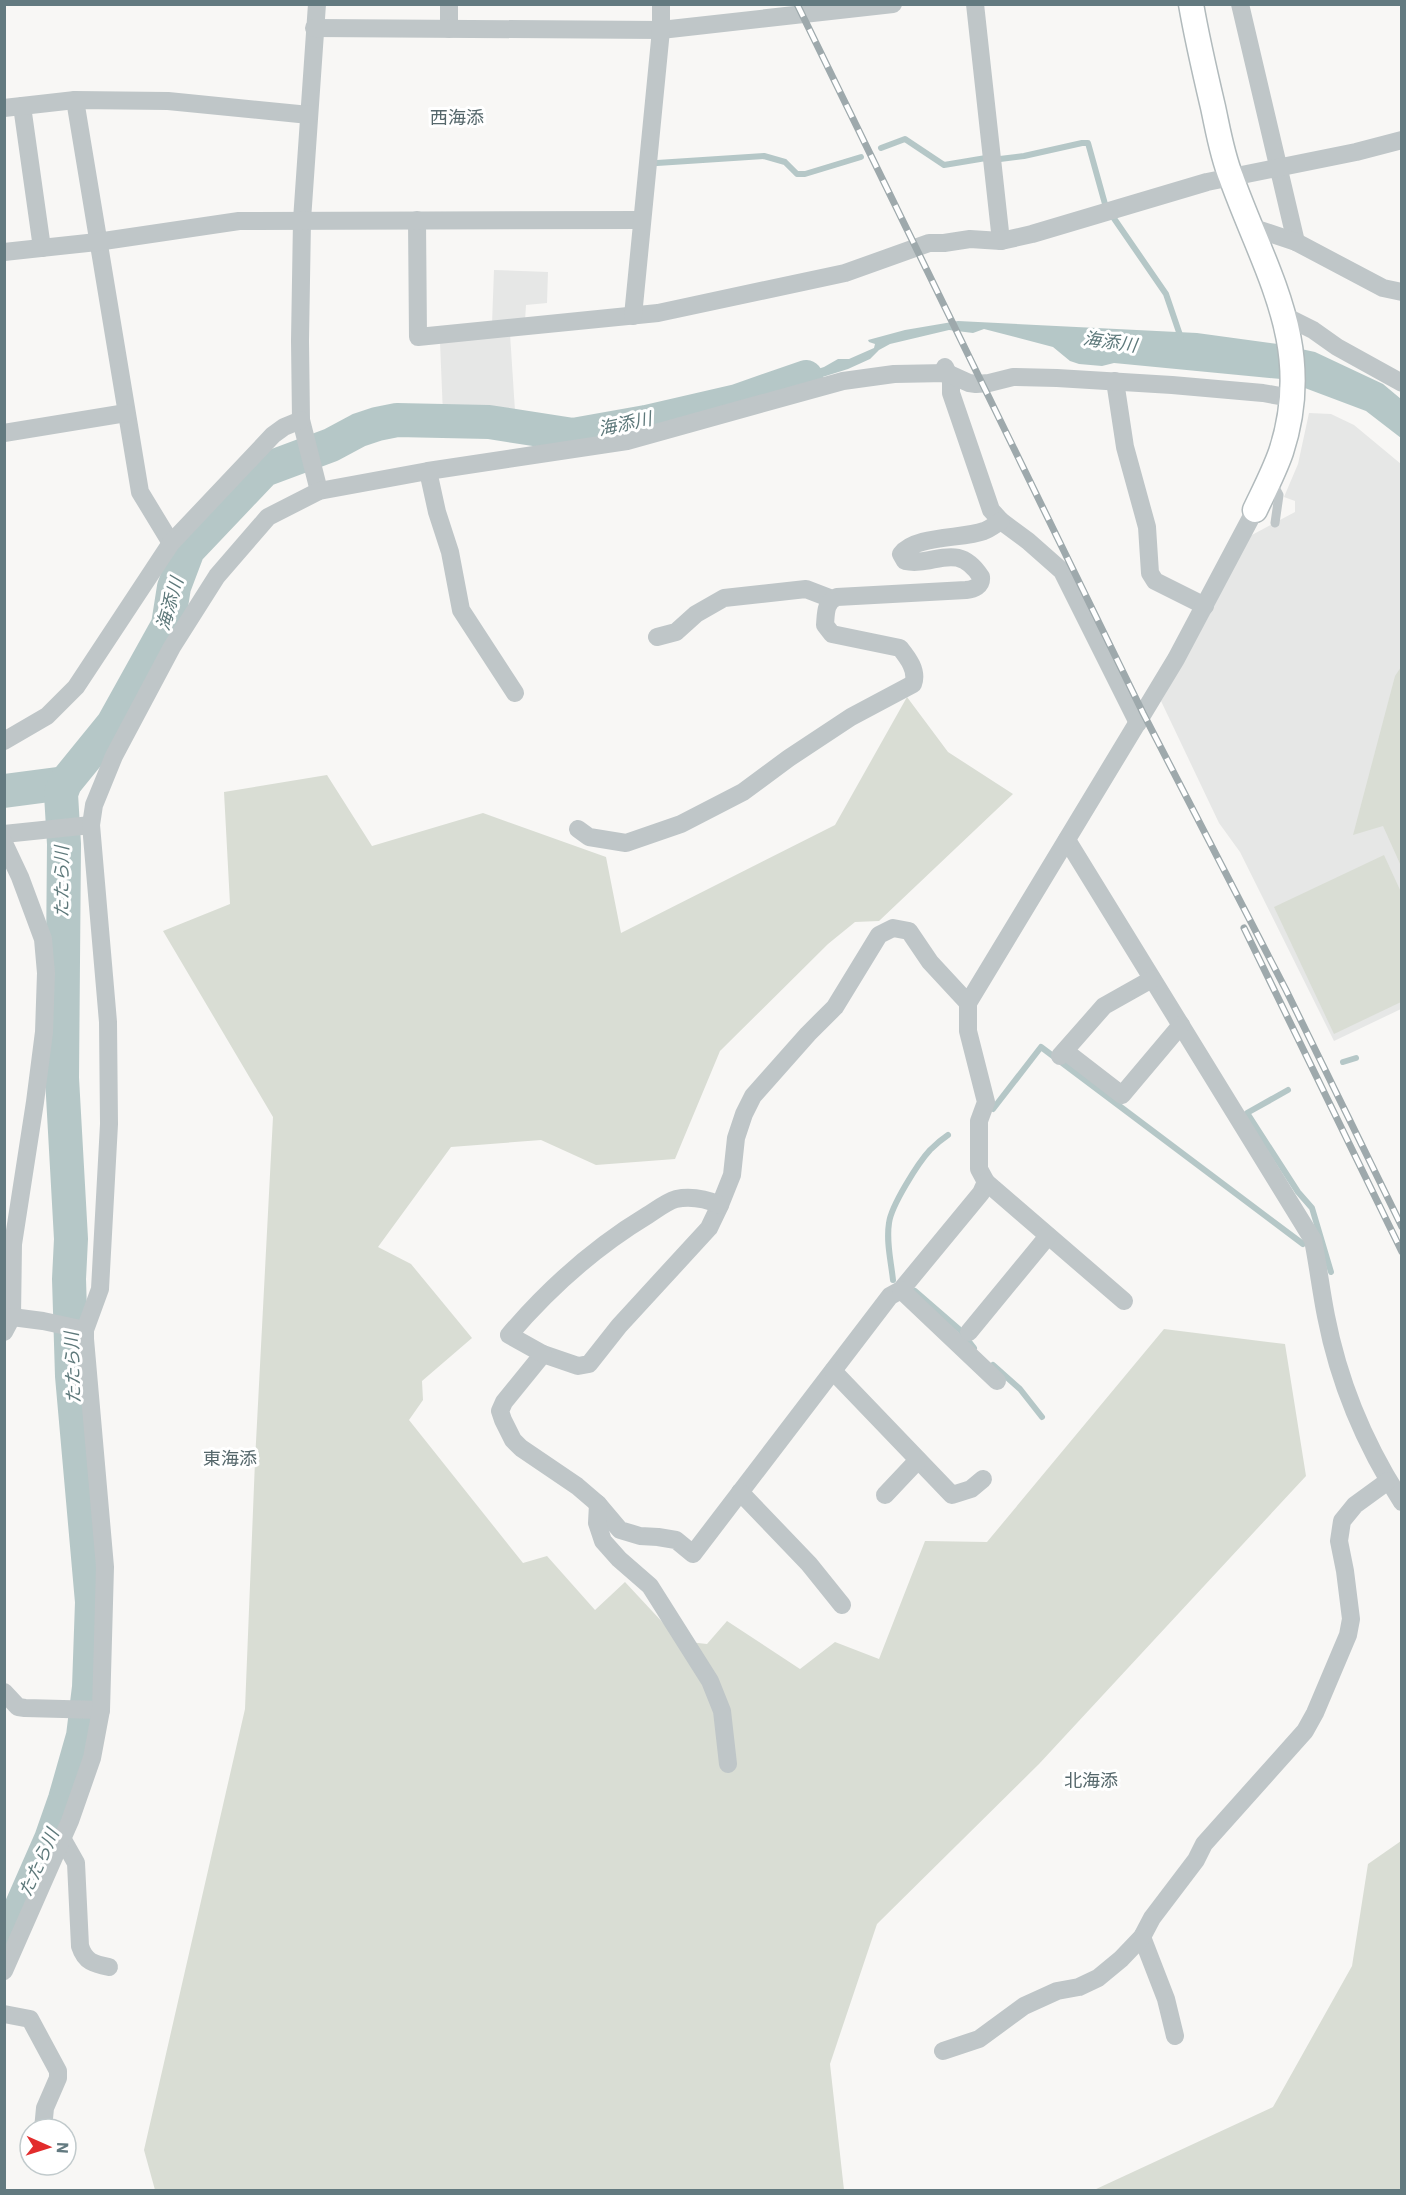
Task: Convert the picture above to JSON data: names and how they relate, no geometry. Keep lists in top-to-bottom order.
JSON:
{
  "districts": ["西海添", "東海添", "北海添"],
  "water": ["海添川", "たたら川"],
  "north": "right"
}
